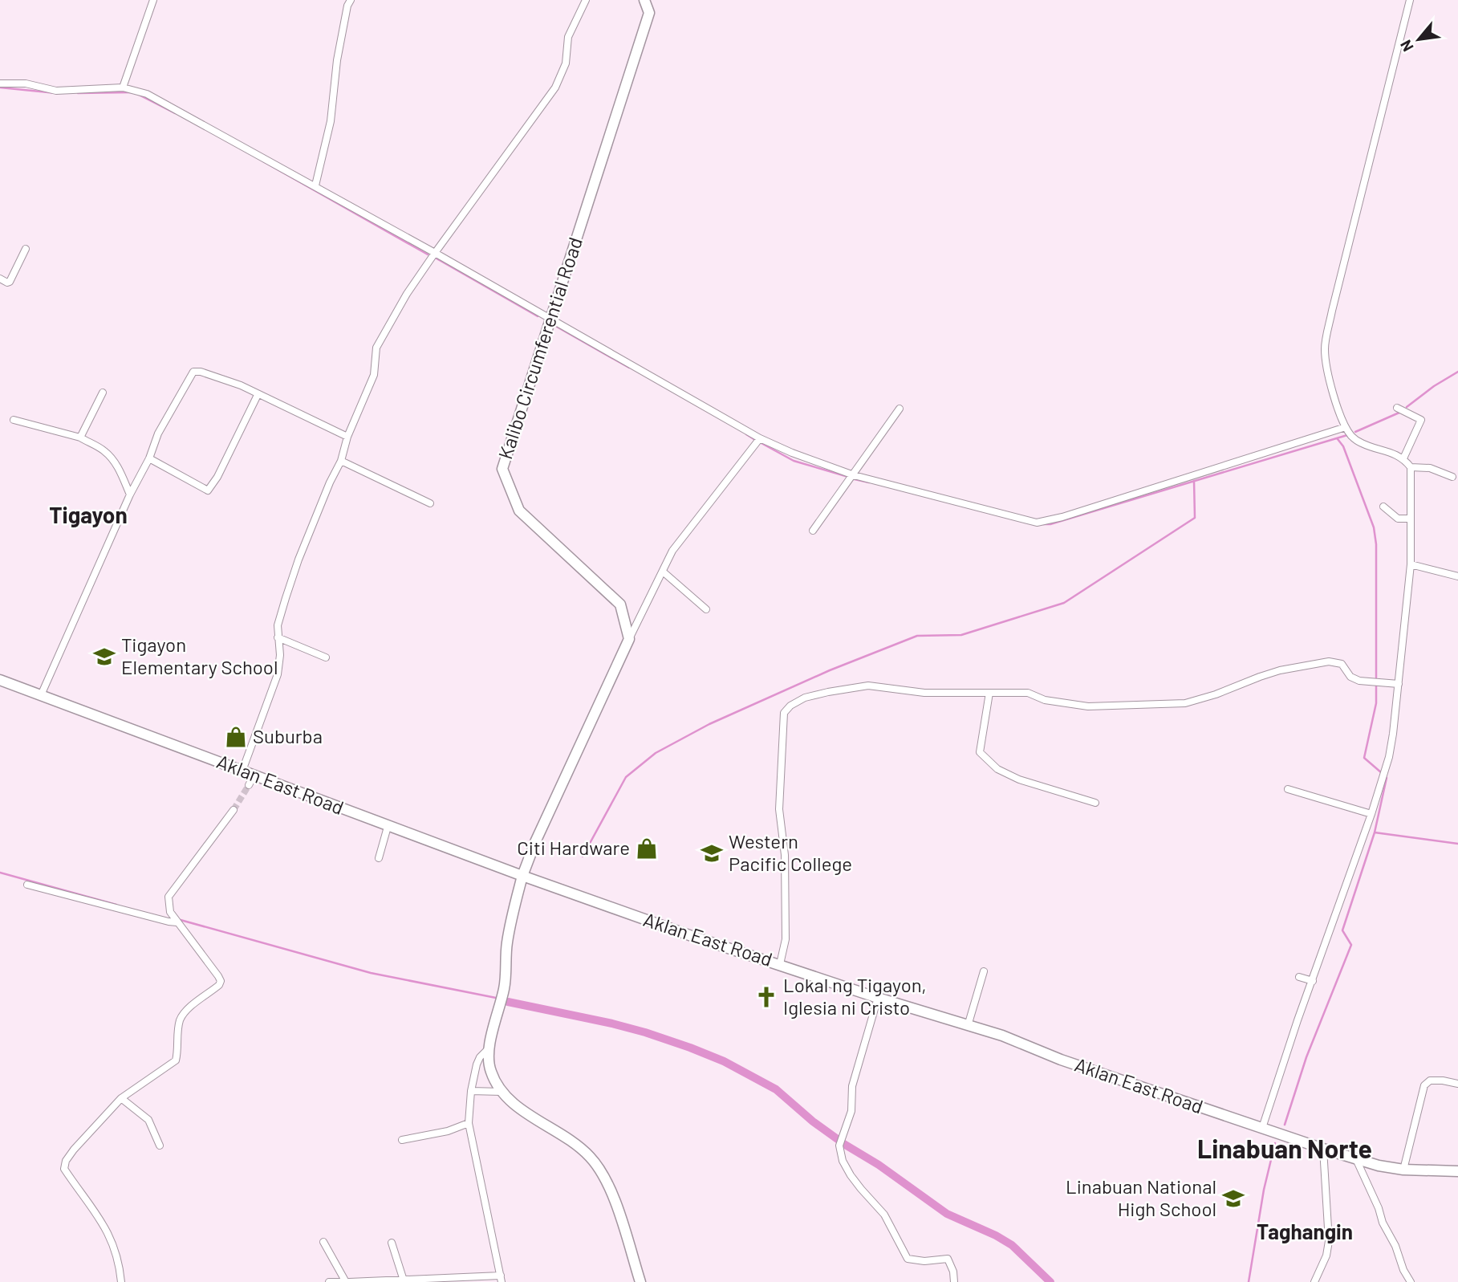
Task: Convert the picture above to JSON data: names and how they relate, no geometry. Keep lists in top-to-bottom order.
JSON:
{
  "streets": {
    "main road": ["Kalibo Circumferential Road", "Aklan East Road"]
  },
  "districts": ["Tigayon", "Linabuan Norte", "Taghangin"],
  "places": {
    "school or university": ["Tigayon Elementary School", "Western Pacific College", "Linabuan National High School"],
    "shop": ["Suburba", "Citi Hardware"],
    "church": ["Lokal ng Tigayon, Iglesia ni Cristo"]
  },
  "north": "bottom left"
}
